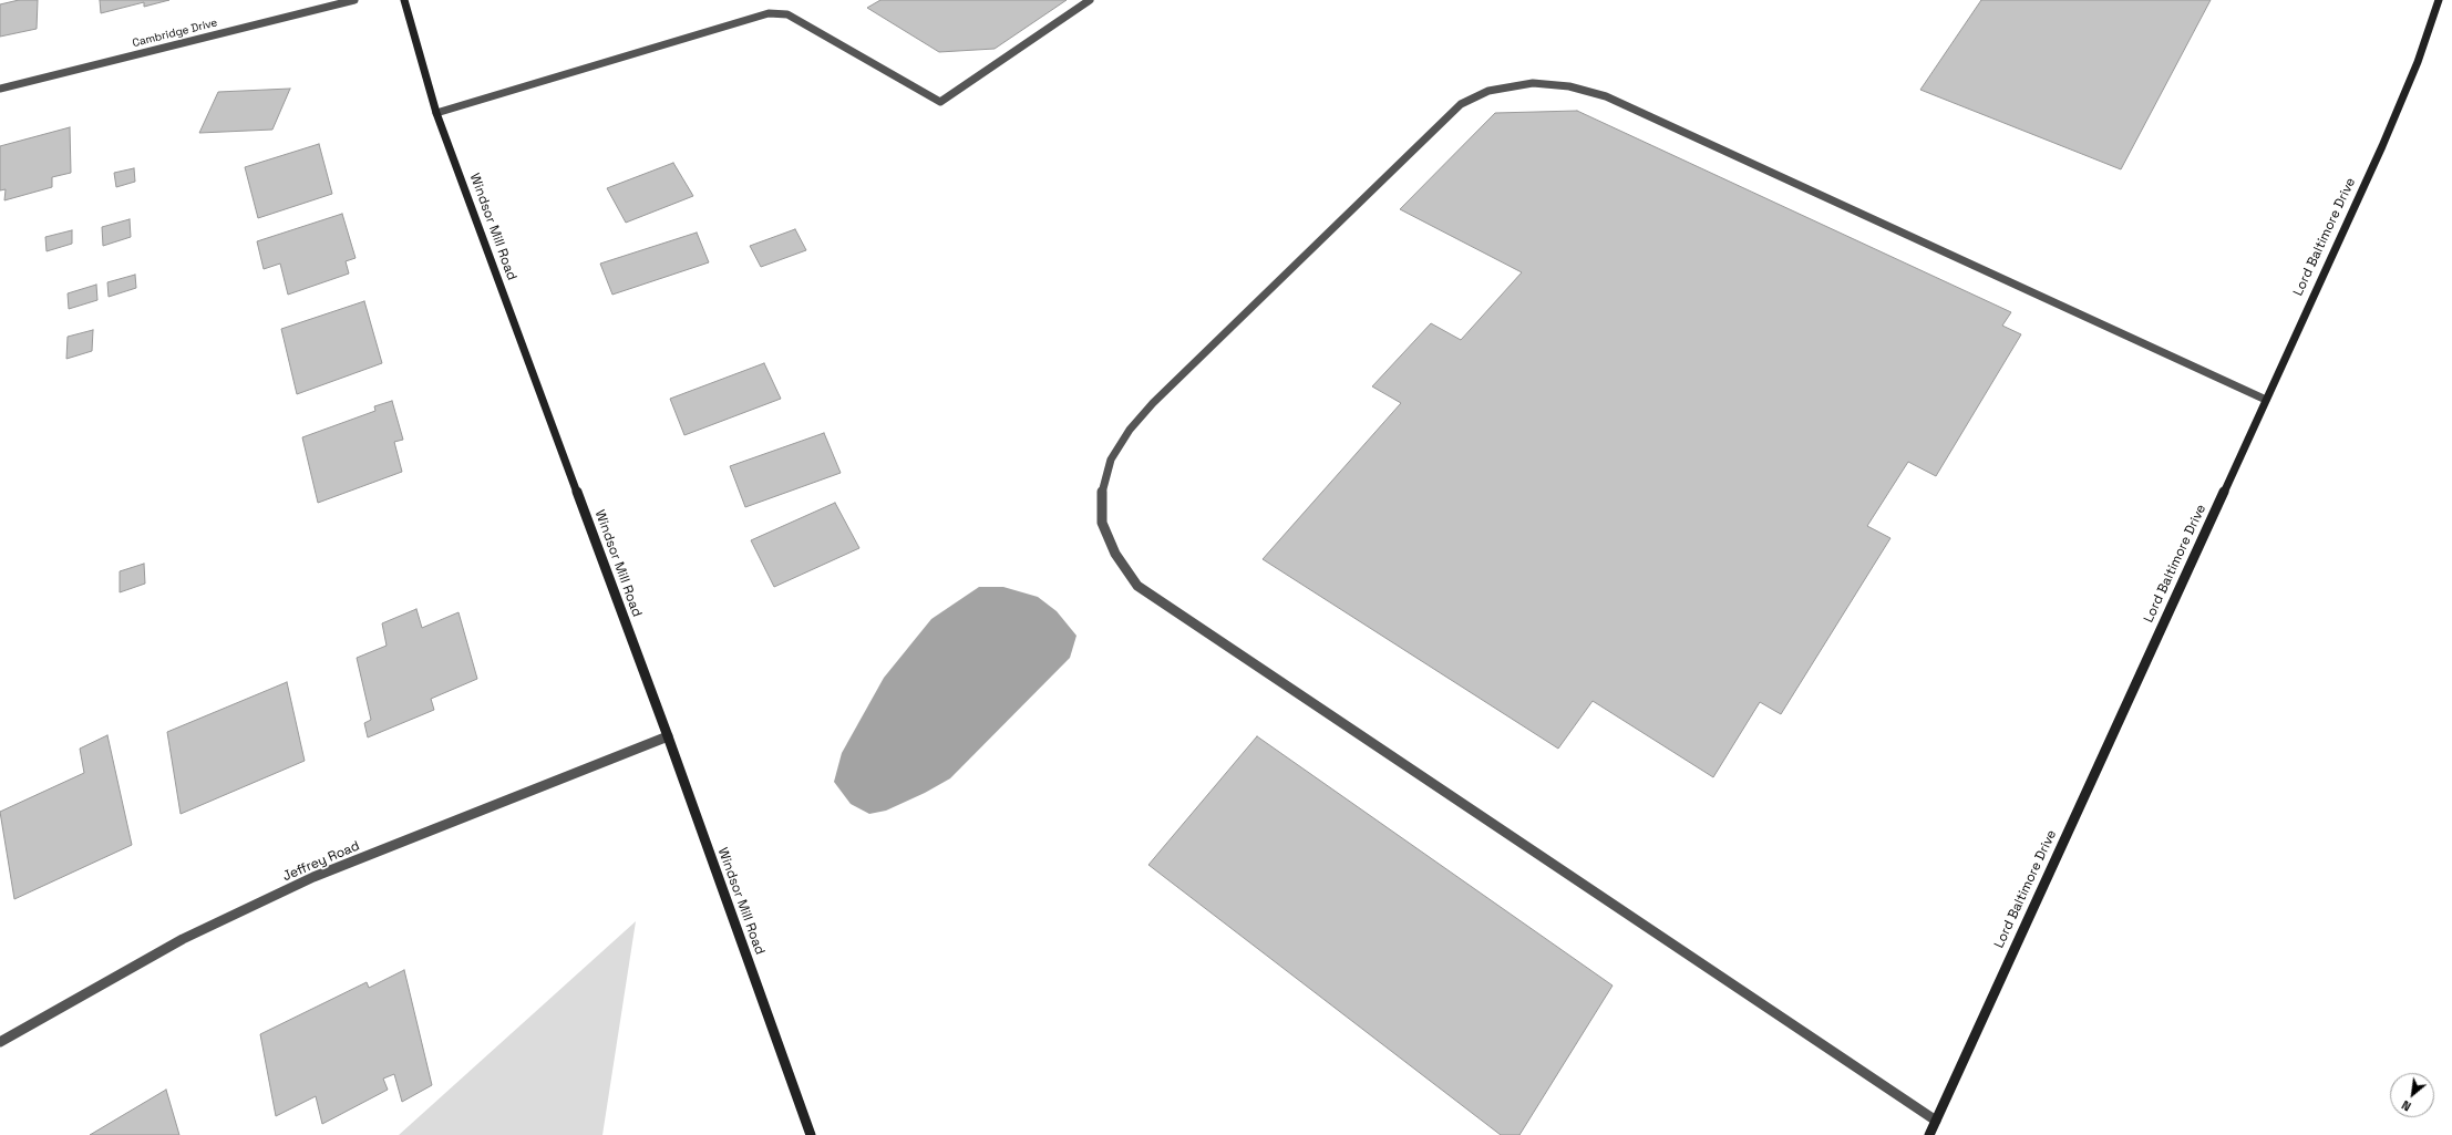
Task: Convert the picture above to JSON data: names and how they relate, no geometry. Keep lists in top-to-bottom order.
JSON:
{
  "streets": {
    "main road": ["Windsor Mill Road", "Lord Baltimore Drive"],
    "street": ["Cambridge Drive", "Jeffrey Road"]
  },
  "crossings": [
    ["Windsor Mill Road", "Jeffrey Road"]
  ],
  "north": "bottom left"
}
